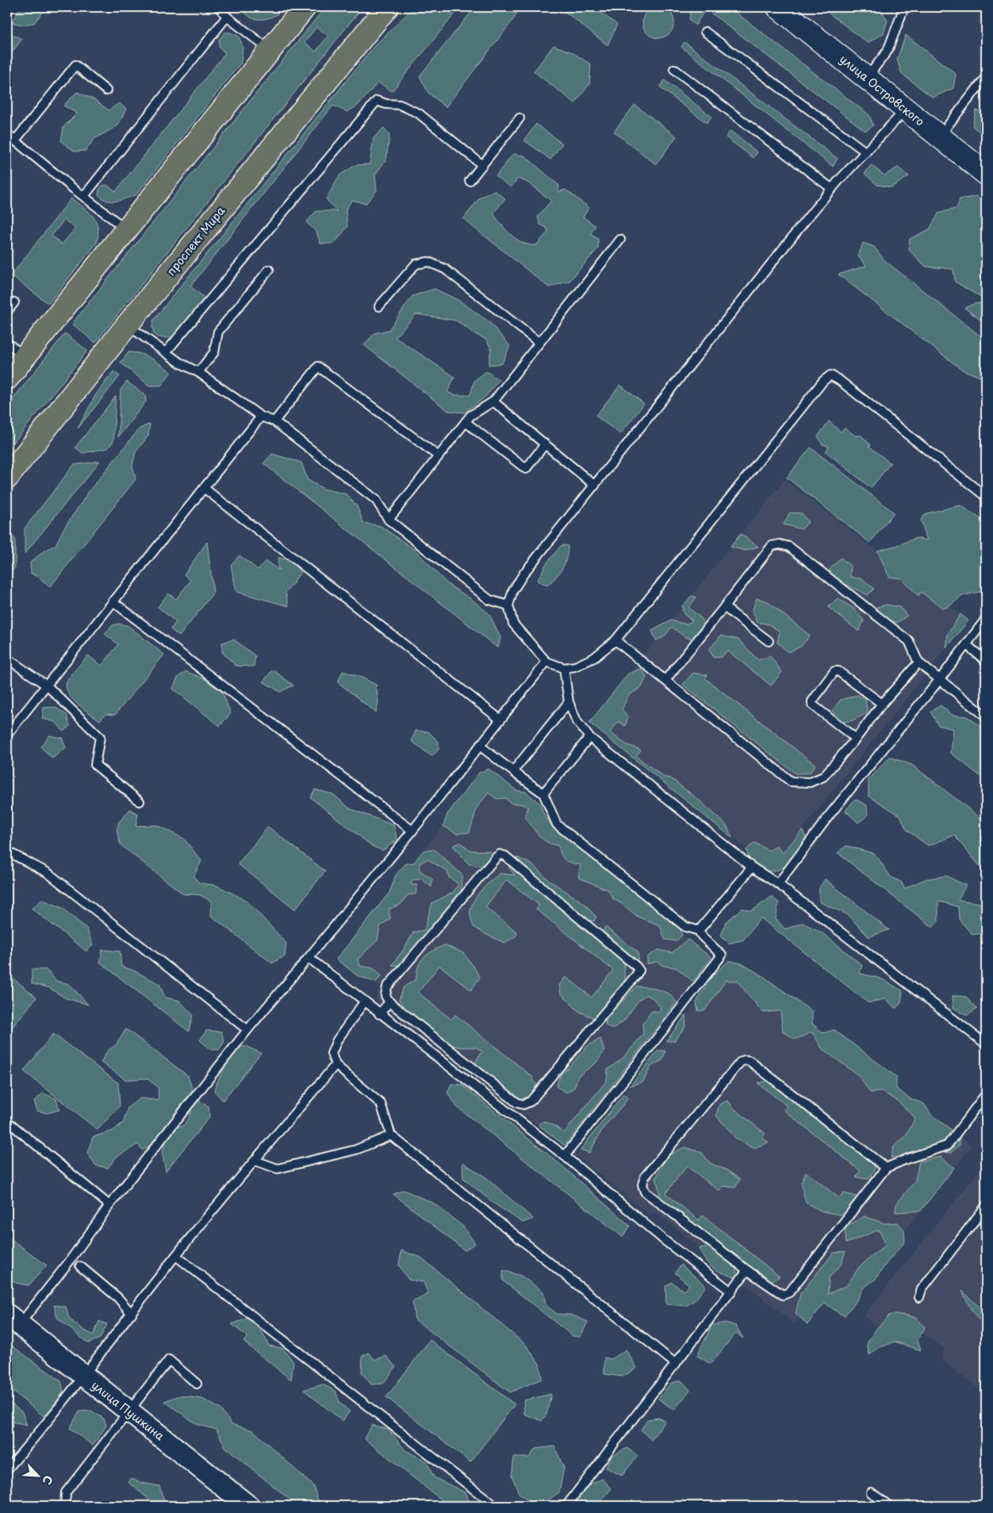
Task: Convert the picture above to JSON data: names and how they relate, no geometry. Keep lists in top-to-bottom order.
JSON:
{
  "streets": {
    "main road": ["улица Островского", "проспект Мира"],
    "street": ["улица Пушкина"]
  },
  "north": "bottom right"
}
